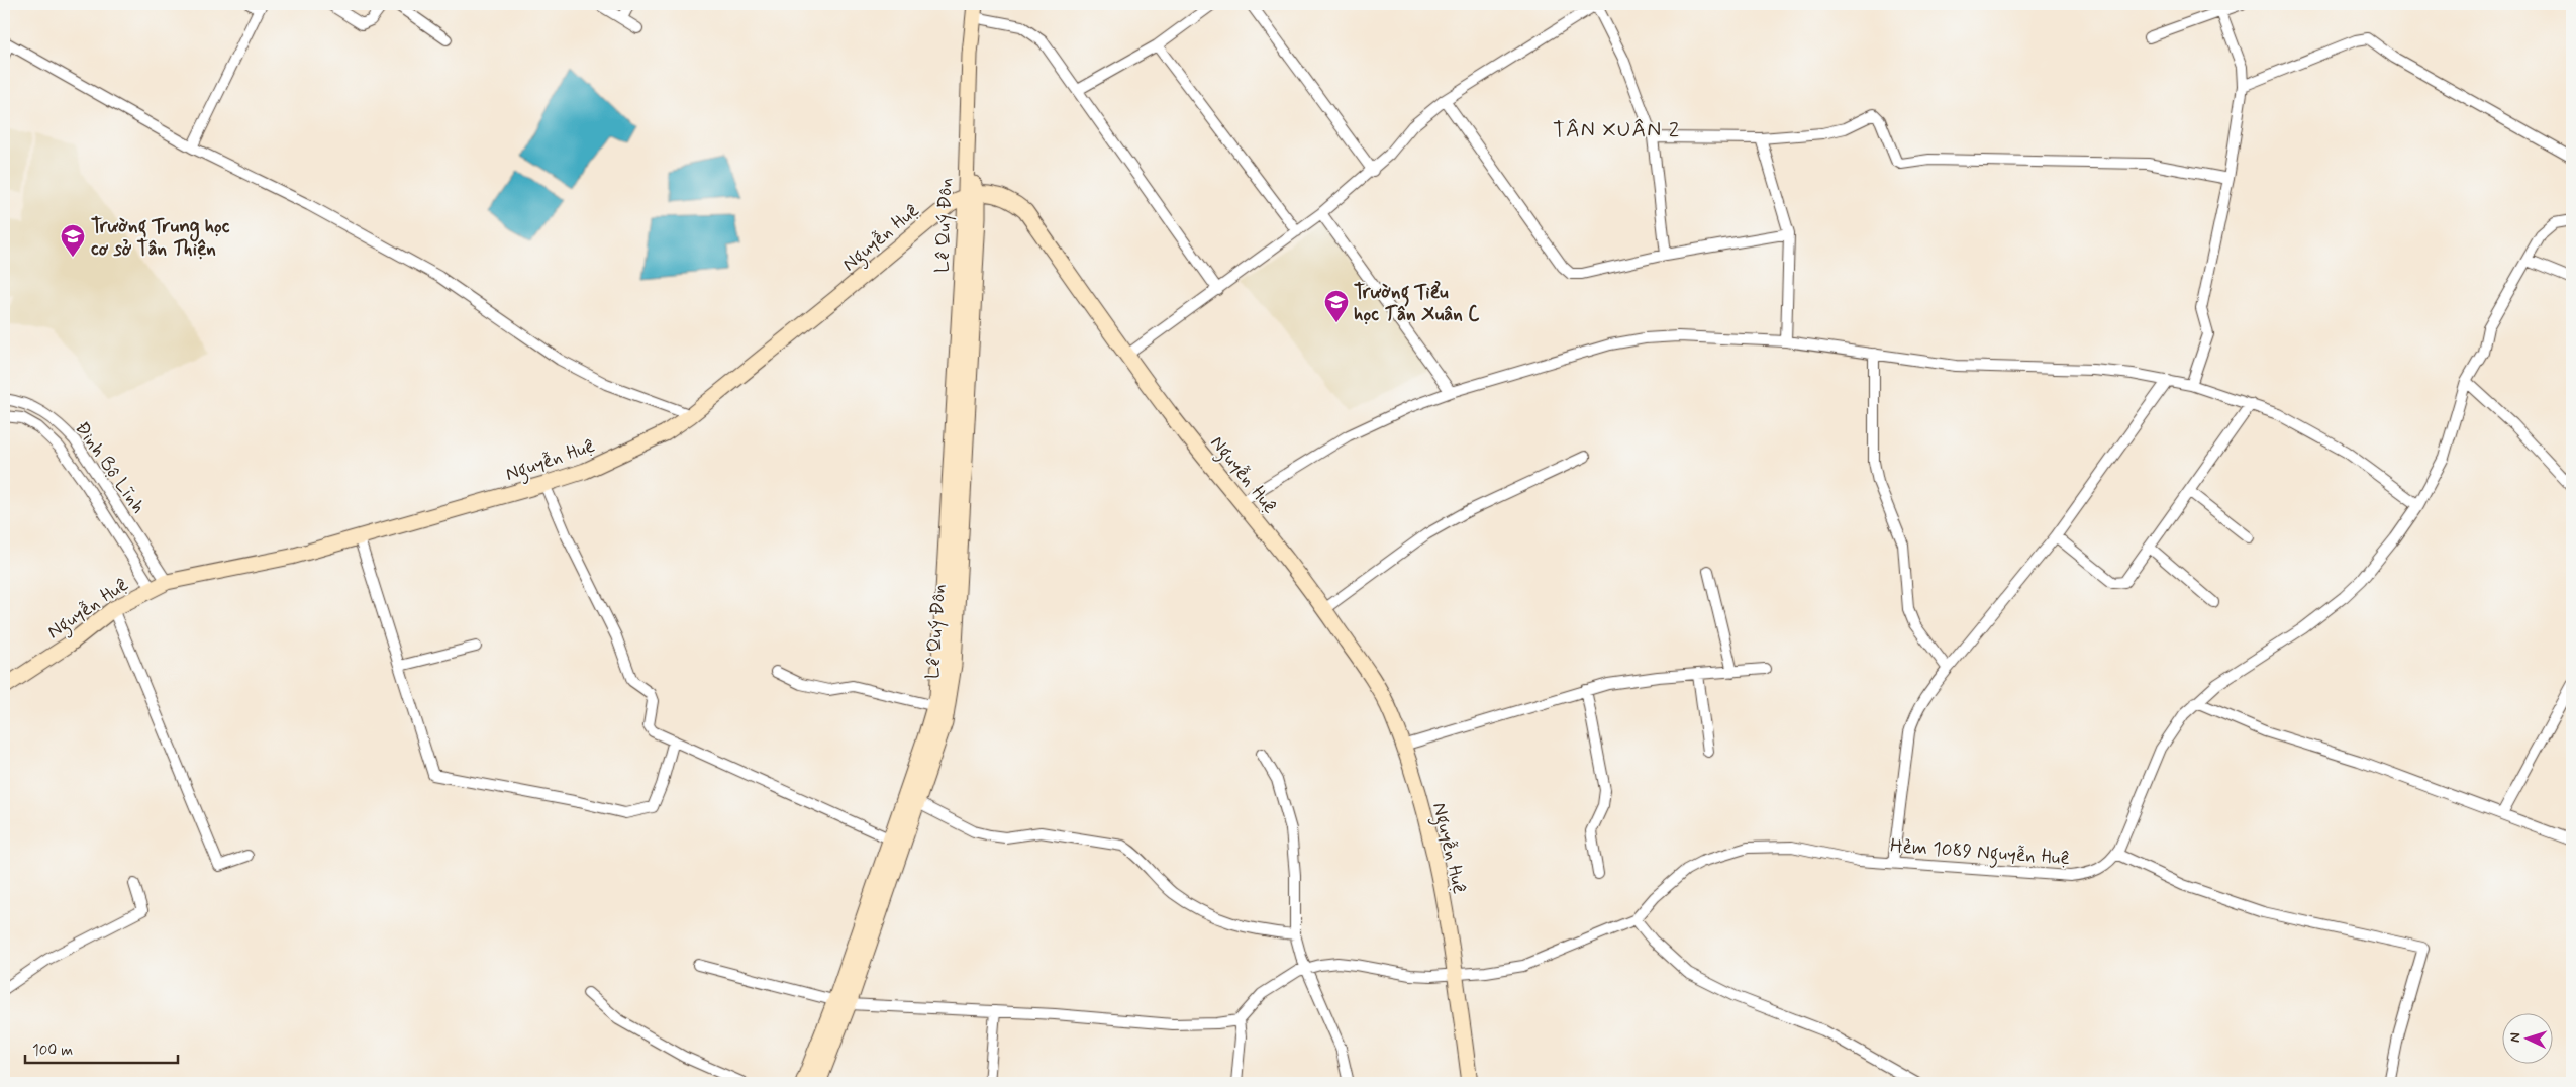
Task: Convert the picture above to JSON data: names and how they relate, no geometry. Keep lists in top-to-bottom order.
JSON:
{
  "streets": {
    "street": [
      "Lê Quý Đôn",
      "Nguyễn Huệ",
      "Đinh Bộ Lĩnh",
      "Hẻm 1089 Nguyễn Huệ"
    ]
  },
  "crossings": [
    ["Lê Quý Đôn", "Nguyễn Huệ"],
    ["Nguyễn Huệ", "Đinh Bộ Lĩnh"],
    ["Nguyễn Huệ", "Hẻm 1089 Nguyễn Huệ"]
  ],
  "districts": ["TÂN XUÂN 2"],
  "places": {
    "school or university": ["Trường Trung học cơ sở Tân Thiện", "Trường Tiểu học Tân Xuân C"]
  },
  "scale_bar": "100 m",
  "north": "left"
}
